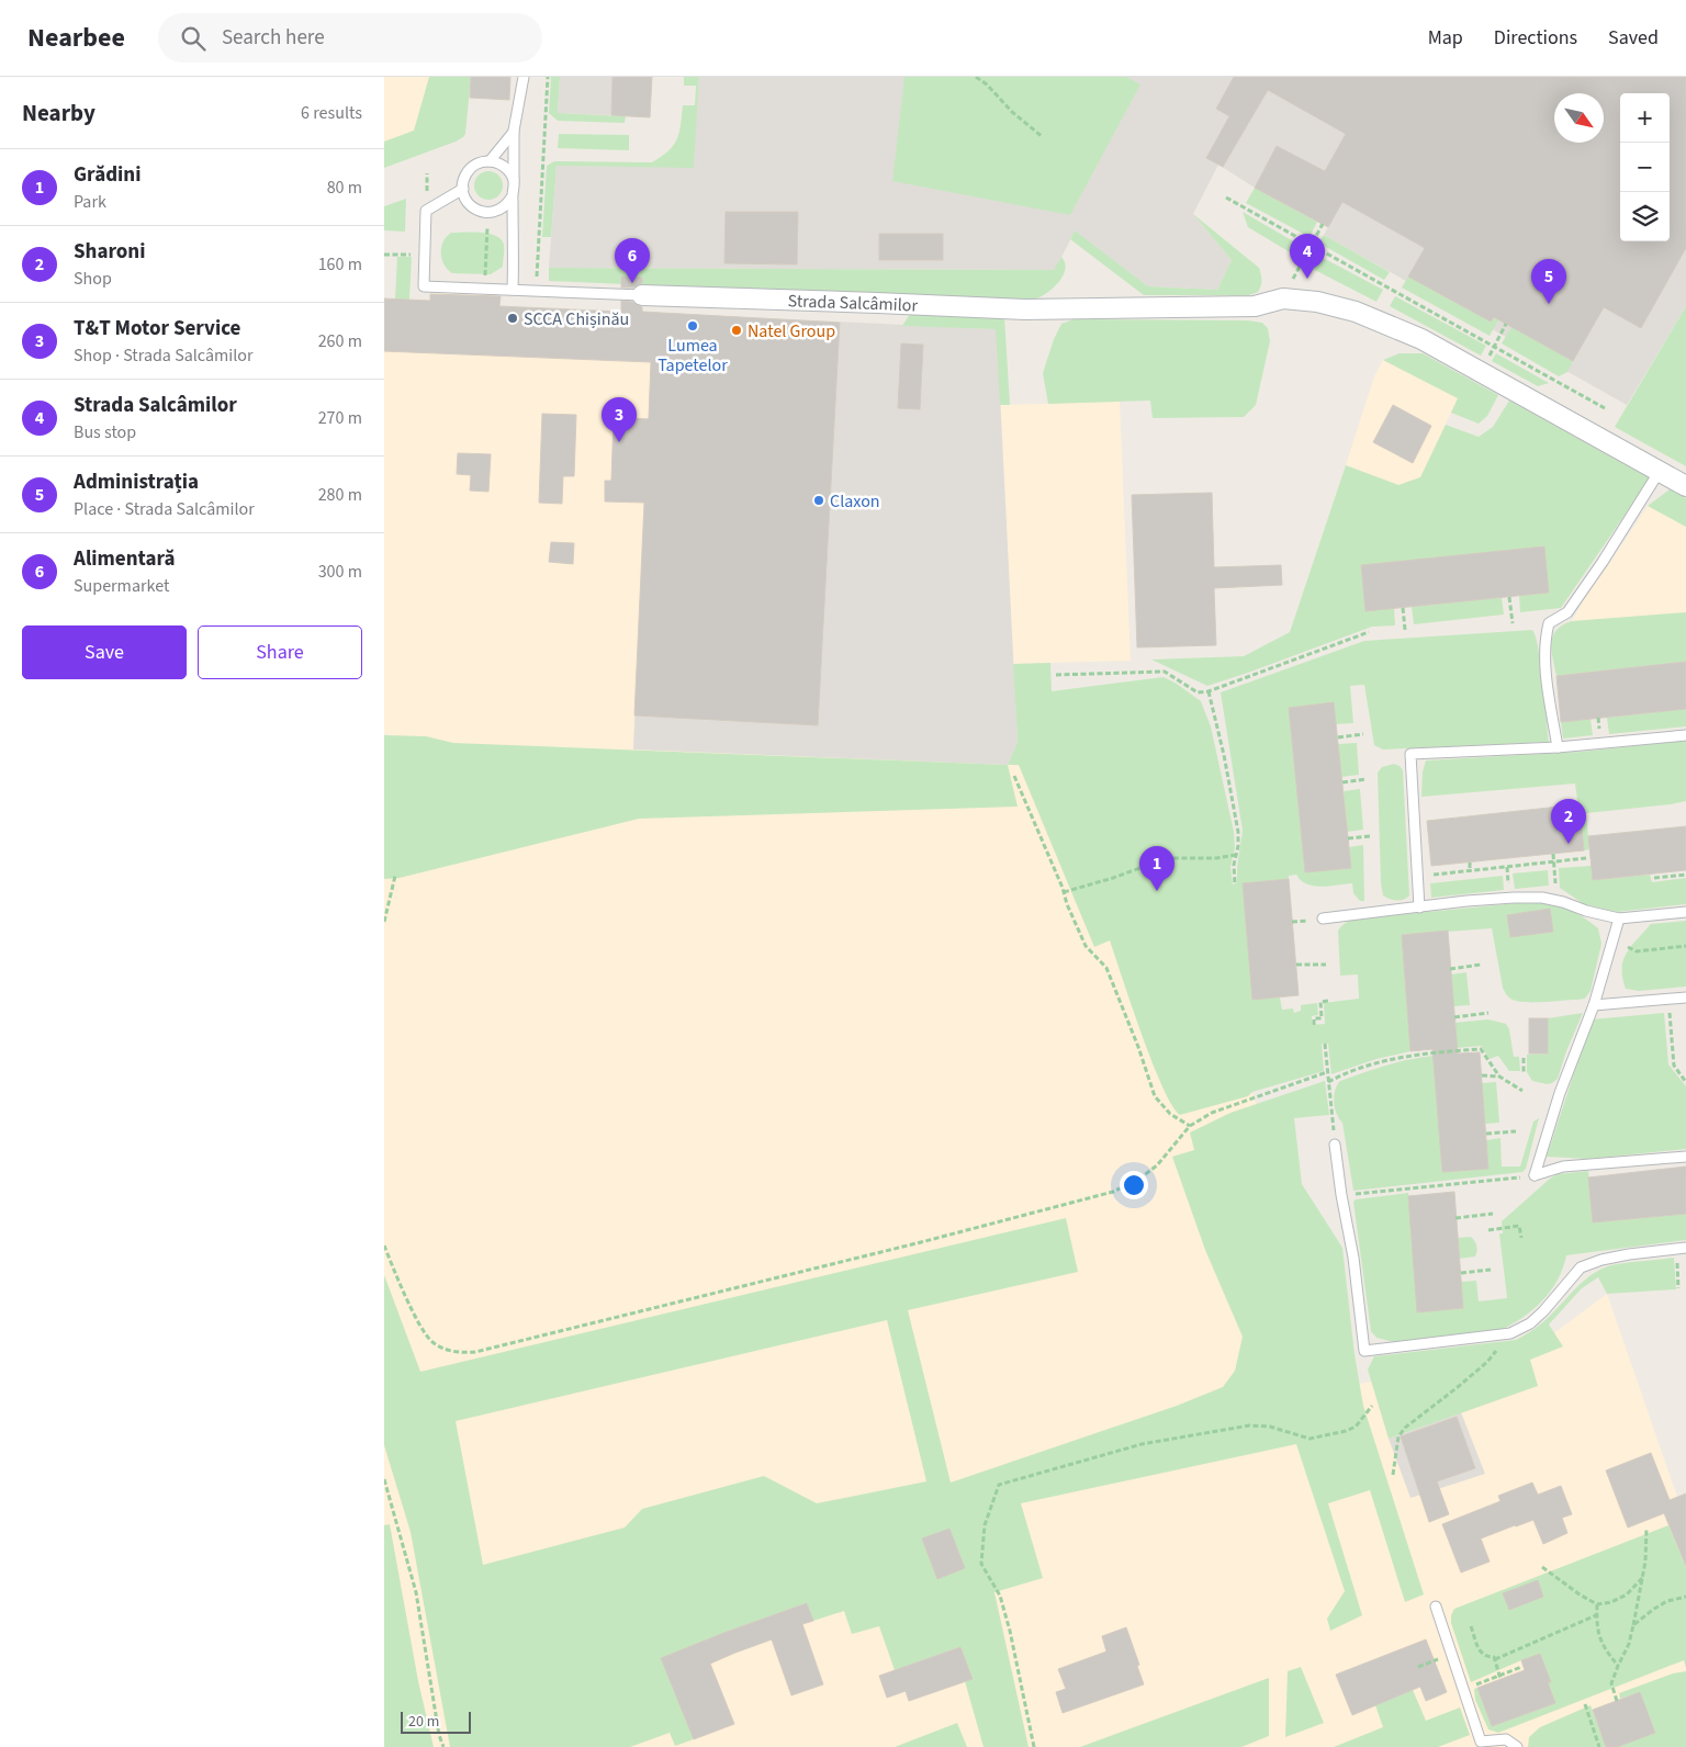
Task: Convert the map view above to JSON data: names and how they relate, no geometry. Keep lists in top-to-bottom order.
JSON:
{
  "streets": {
    "street": ["Strada Salcâmilor"]
  },
  "places": [
    "SCCA Chișinău",
    "Lumea Tapetelor",
    "Natel Group",
    "Claxon"
  ],
  "scale_bar": "20 m",
  "north": "bottom right",
  "page": {
    "header": "Nearbee",
    "search": "Search here",
    "nav": ["Map", "Directions", "Saved"],
    "heading": ["Nearby", "6 results"],
    "map_buttons": ["+", "−"],
    "list": [
      {
        "mark": "1",
        "name": "Grădini",
        "note": "Park",
        "value": "80 m"
      },
      {
        "mark": "2",
        "name": "Sharoni",
        "note": "Shop",
        "value": "160 m"
      },
      {
        "mark": "3",
        "name": "T&T Motor Service",
        "note": "Shop · Strada Salcâmilor",
        "value": "260 m"
      },
      {
        "mark": "4",
        "name": "Strada Salcâmilor",
        "note": "Bus stop",
        "value": "270 m"
      },
      {
        "mark": "5",
        "name": "Administrația",
        "note": "Place · Strada Salcâmilor",
        "value": "280 m"
      },
      {
        "mark": "6",
        "name": "Alimentară",
        "note": "Supermarket",
        "value": "300 m"
      }
    ],
    "pins": [
      "4",
      "6",
      "5",
      "3",
      "2",
      "1"
    ],
    "buttons": ["Save", "Share"],
    "scale": "20 m"
  }
}
